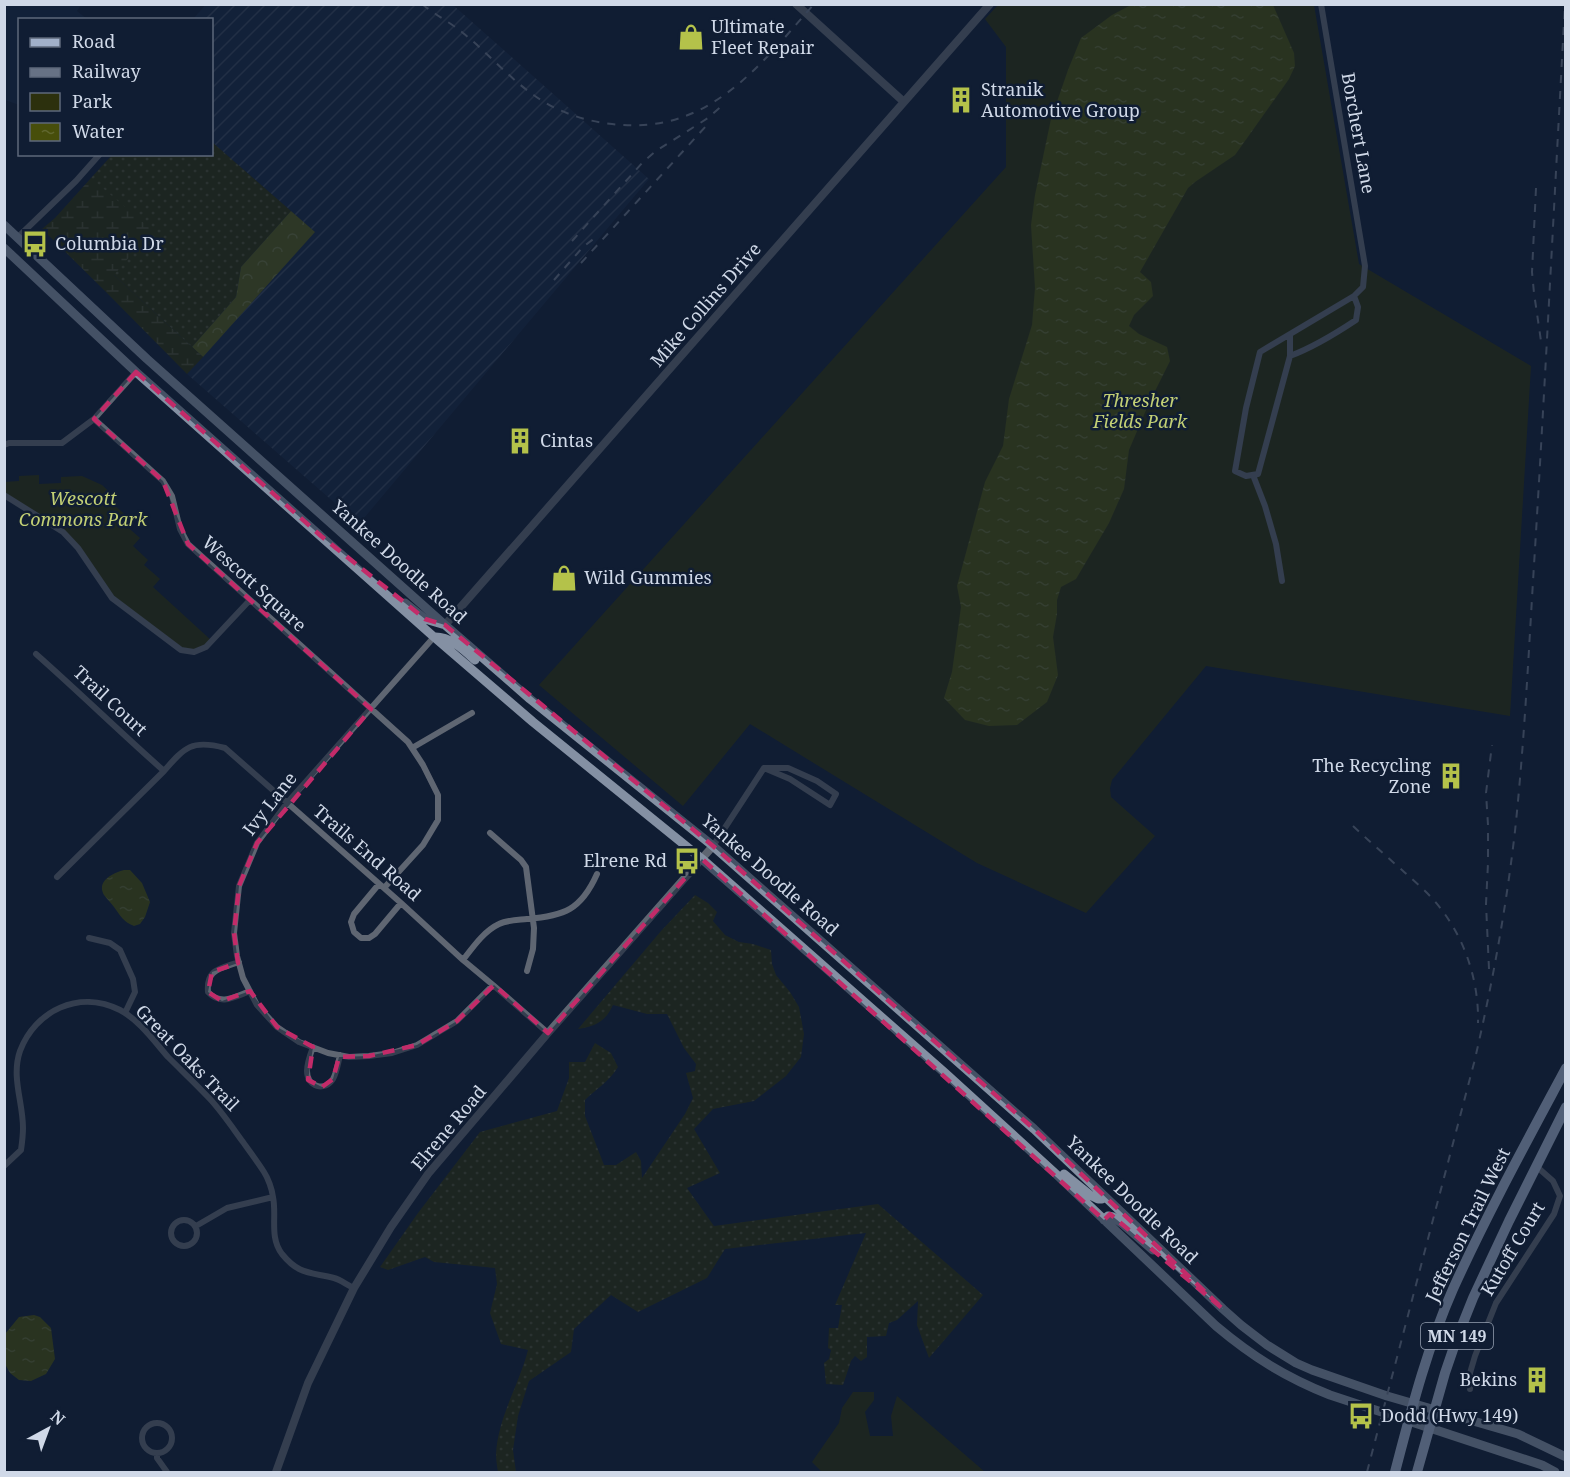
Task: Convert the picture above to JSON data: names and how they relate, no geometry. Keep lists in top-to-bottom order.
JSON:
{
  "streets": {
    "main road": ["Yankee Doodle Road", "Jefferson Trail West", "MN 149"],
    "street": [
      "Borchert Lane",
      "Mike Collins Drive",
      "Wescott Square",
      "Trail Court",
      "Ivy Lane",
      "Trails End Road",
      "Great Oaks Trail",
      "Elrene Road",
      "Kutoff Court"
    ]
  },
  "crossings": [
    ["Mike Collins Drive", "Yankee Doodle Road"],
    ["Yankee Doodle Road", "Ivy Lane"],
    ["Yankee Doodle Road", "Elrene Road"],
    ["Yankee Doodle Road", "Jefferson Trail West"],
    ["Wescott Square", "Ivy Lane"],
    ["Wescott Square", "Trails End Road"],
    ["Trail Court", "Trails End Road"],
    ["Ivy Lane", "Trails End Road"],
    ["Trails End Road", "Elrene Road"],
    ["Great Oaks Trail", "Elrene Road"],
    ["Jefferson Trail West", "Kutoff Court"]
  ],
  "parks": ["Thresher Fields Park", "Wescott Commons Park"],
  "places": {
    "shop": ["Ultimate Fleet Repair", "Wild Gummies"],
    "building": [
      "Stranik Automotive Group",
      "Cintas",
      "The Recycling Zone",
      "Bekins"
    ],
    "bus stop": ["Columbia Dr", "Elrene Rd", "Dodd (Hwy 149)"]
  },
  "legend": [
    "Road",
    "Railway",
    "Park",
    "Water"
  ],
  "north": "top right"
}
